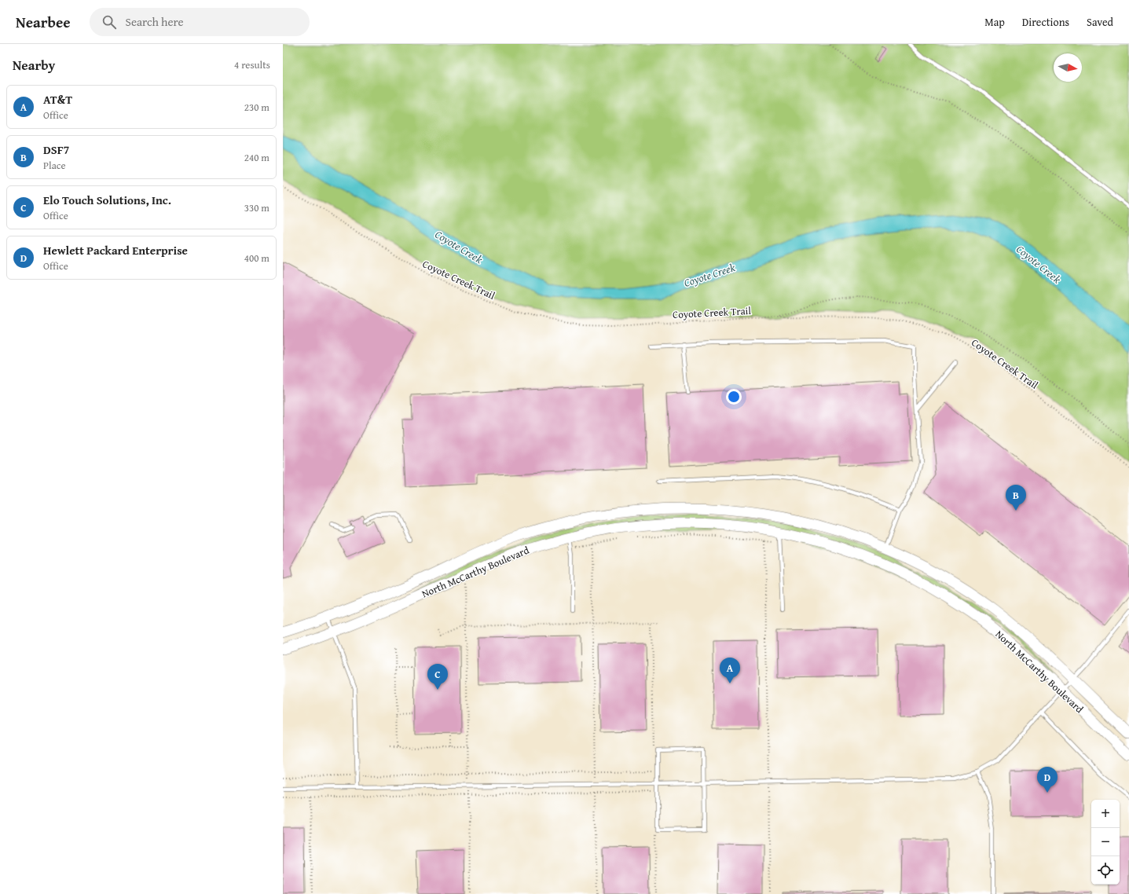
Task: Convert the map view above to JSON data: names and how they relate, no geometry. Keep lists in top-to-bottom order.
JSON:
{
  "streets": {
    "main road": ["North McCarthy Boulevard"],
    "path": ["Coyote Creek Trail"]
  },
  "water": ["Coyote Creek"],
  "north": "right",
  "page": {
    "header": "Nearbee",
    "search": "Search here",
    "nav": ["Map", "Directions", "Saved"],
    "heading": ["Nearby", "4 results"],
    "list": [
      {
        "mark": "A",
        "name": "AT&T",
        "note": "Office",
        "value": "230 m"
      },
      {
        "mark": "B",
        "name": "DSF7",
        "note": "Place",
        "value": "240 m"
      },
      {
        "mark": "C",
        "name": "Elo Touch Solutions, Inc.",
        "note": "Office",
        "value": "330 m"
      },
      {
        "mark": "D",
        "name": "Hewlett Packard Enterprise",
        "note": "Office",
        "value": "400 m"
      }
    ],
    "pins": [
      "B",
      "A",
      "C",
      "D"
    ],
    "map_buttons": ["+", "−"]
  }
}
